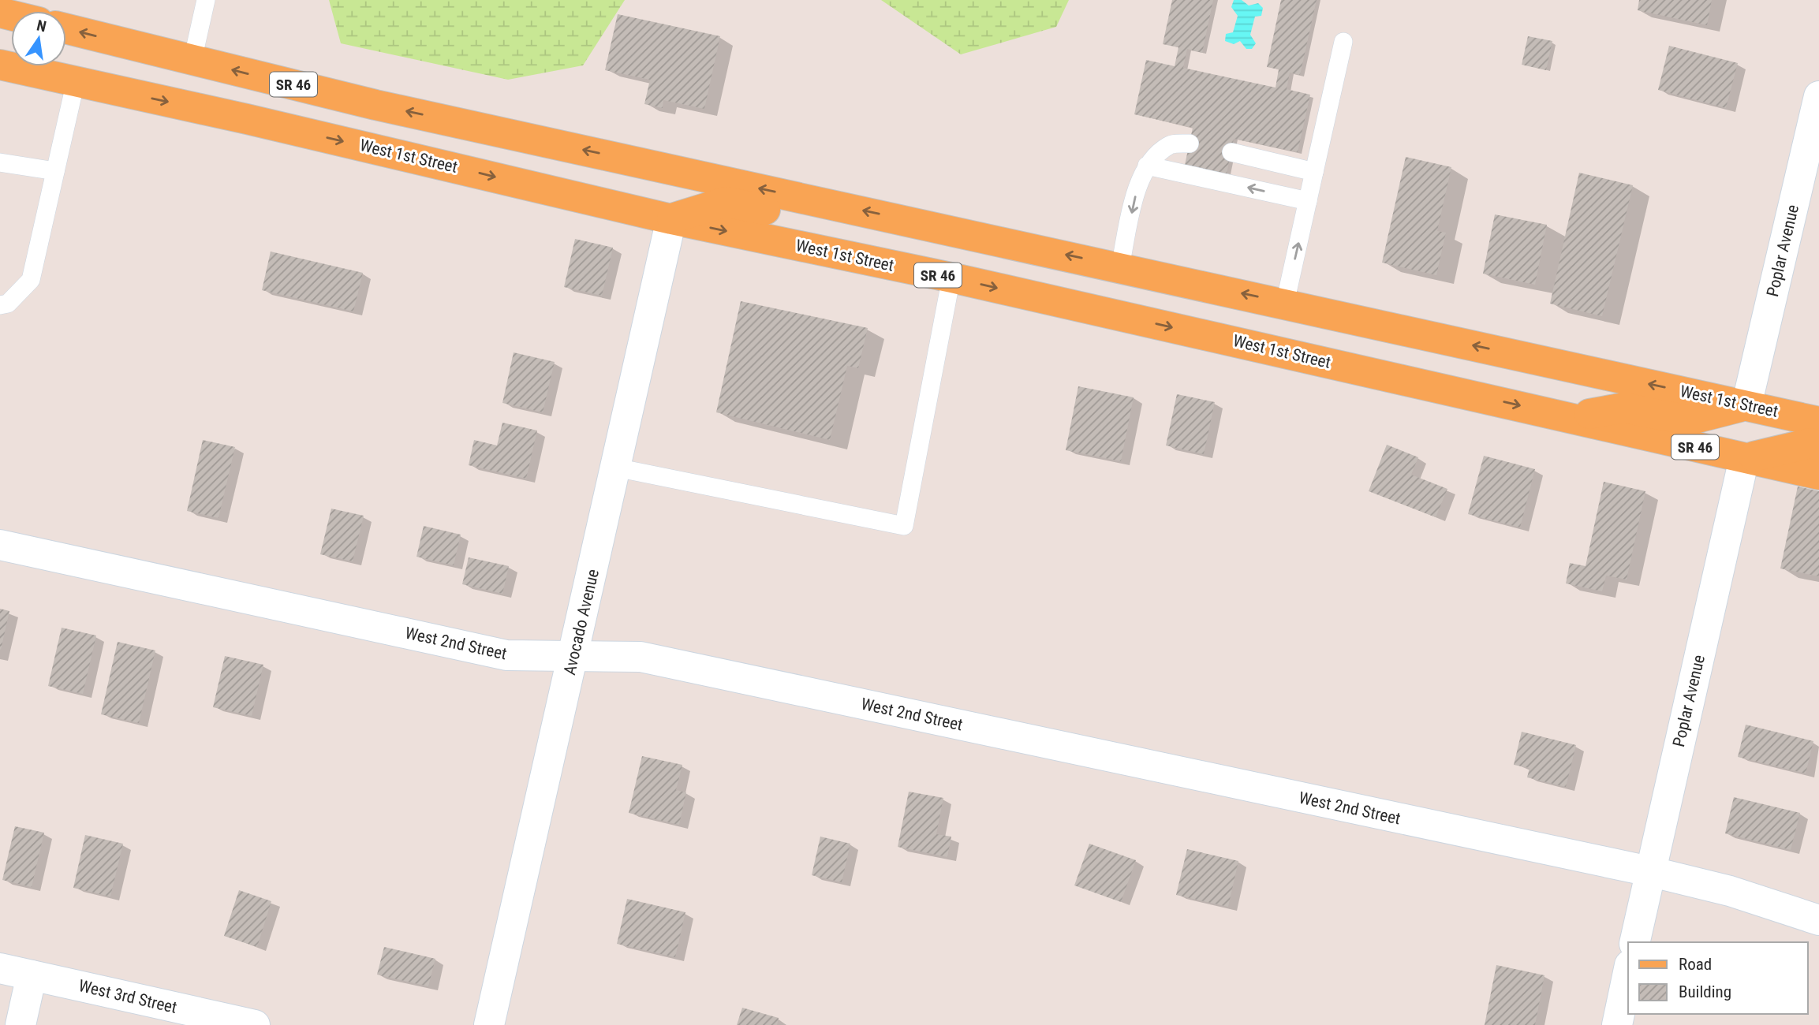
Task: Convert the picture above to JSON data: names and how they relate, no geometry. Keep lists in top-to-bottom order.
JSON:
{
  "streets": {
    "main road": ["SR 46", "West 1st Street"],
    "street": [
      "Poplar Avenue",
      "Avocado Avenue",
      "West 2nd Street",
      "West 3rd Street"
    ]
  },
  "crossings": [
    ["West 1st Street", "Poplar Avenue"],
    ["West 1st Street", "Avocado Avenue"],
    ["Poplar Avenue", "West 2nd Street"],
    ["Avocado Avenue", "West 2nd Street"]
  ],
  "legend": ["Road", "Building"],
  "north": "top"
}
